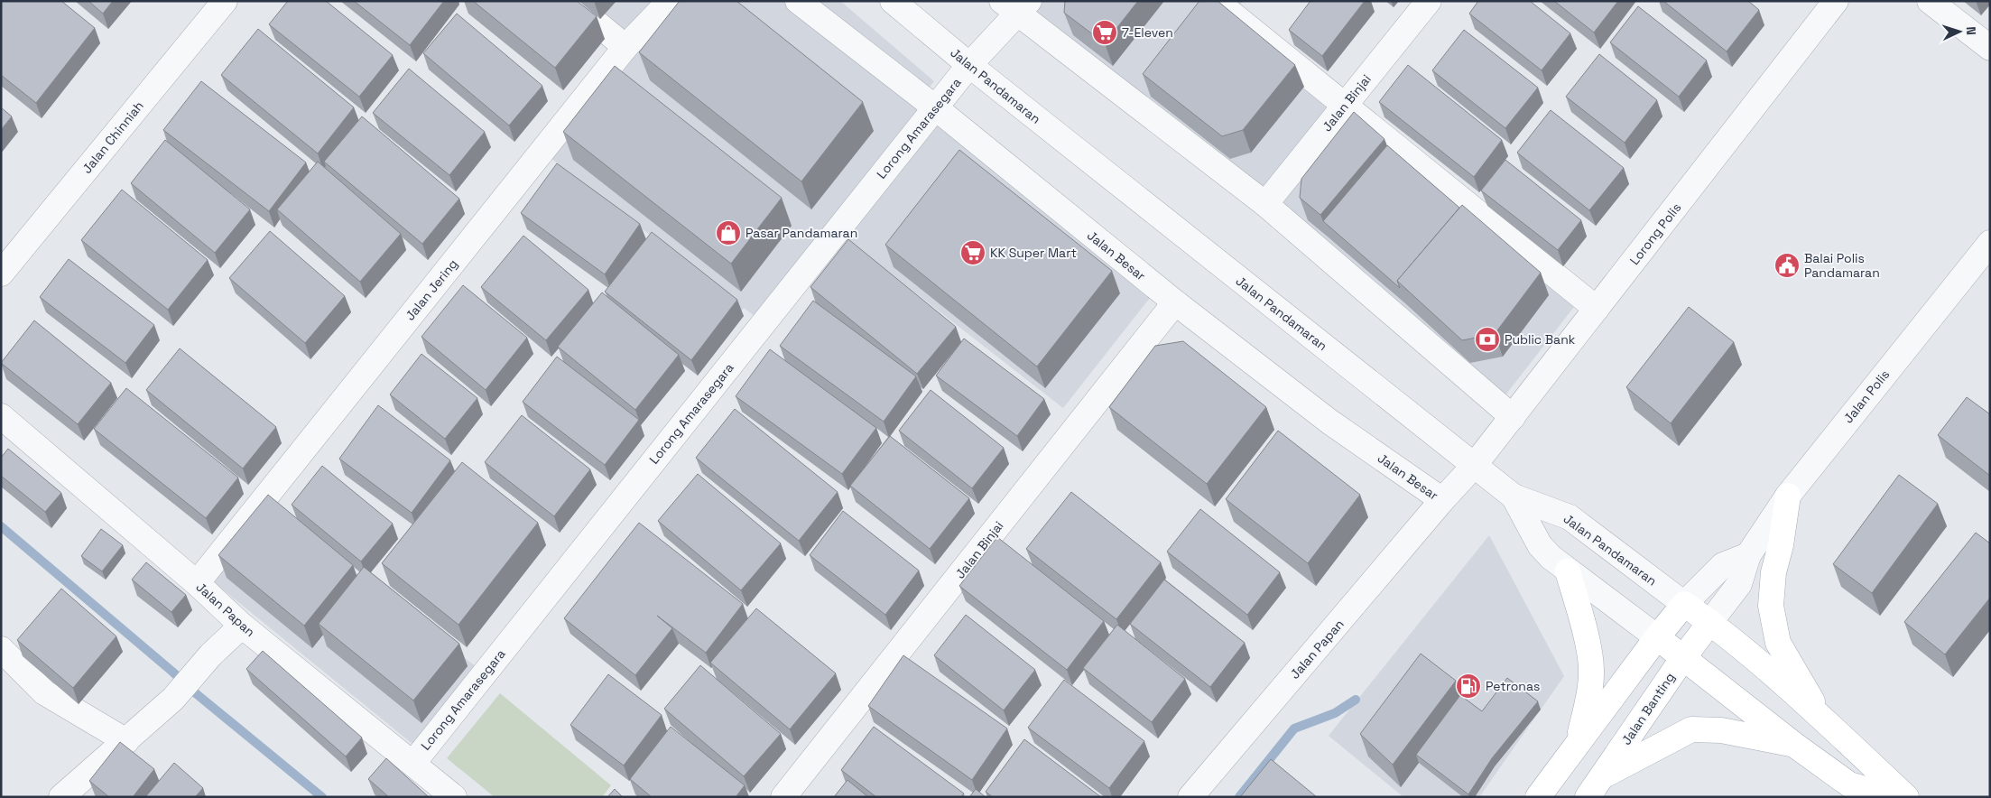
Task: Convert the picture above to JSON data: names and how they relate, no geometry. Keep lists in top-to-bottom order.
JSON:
{
  "streets": {
    "main road": ["Jalan Banting"],
    "street": [
      "Jalan Pandamaran",
      "Jalan Binjai",
      "Lorong Amarasegara",
      "Jalan Chinniah",
      "Lorong Polis",
      "Jalan Besar",
      "Jalan Jering",
      "Jalan Polis",
      "Jalan Papan"
    ]
  },
  "crossings": [
    ["Jalan Pandamaran", "Lorong Amarasegara"],
    ["Jalan Pandamaran", "Lorong Polis"],
    ["Jalan Pandamaran", "Jalan Papan"],
    ["Jalan Binjai", "Jalan Besar"],
    ["Lorong Amarasegara", "Jalan Besar"],
    ["Lorong Amarasegara", "Jalan Papan"],
    ["Lorong Polis", "Jalan Papan"],
    ["Jalan Besar", "Jalan Papan"],
    ["Jalan Jering", "Jalan Papan"],
    ["Jalan Polis", "Jalan Banting"]
  ],
  "places": {
    "supermarket": ["7-Eleven", "KK Super Mart"],
    "shop": ["Pasar Pandamaran"],
    "public building": ["Balai Polis Pandamaran"],
    "bank": ["Public Bank"],
    "fuel station": ["Petronas"]
  },
  "north": "right"
}
